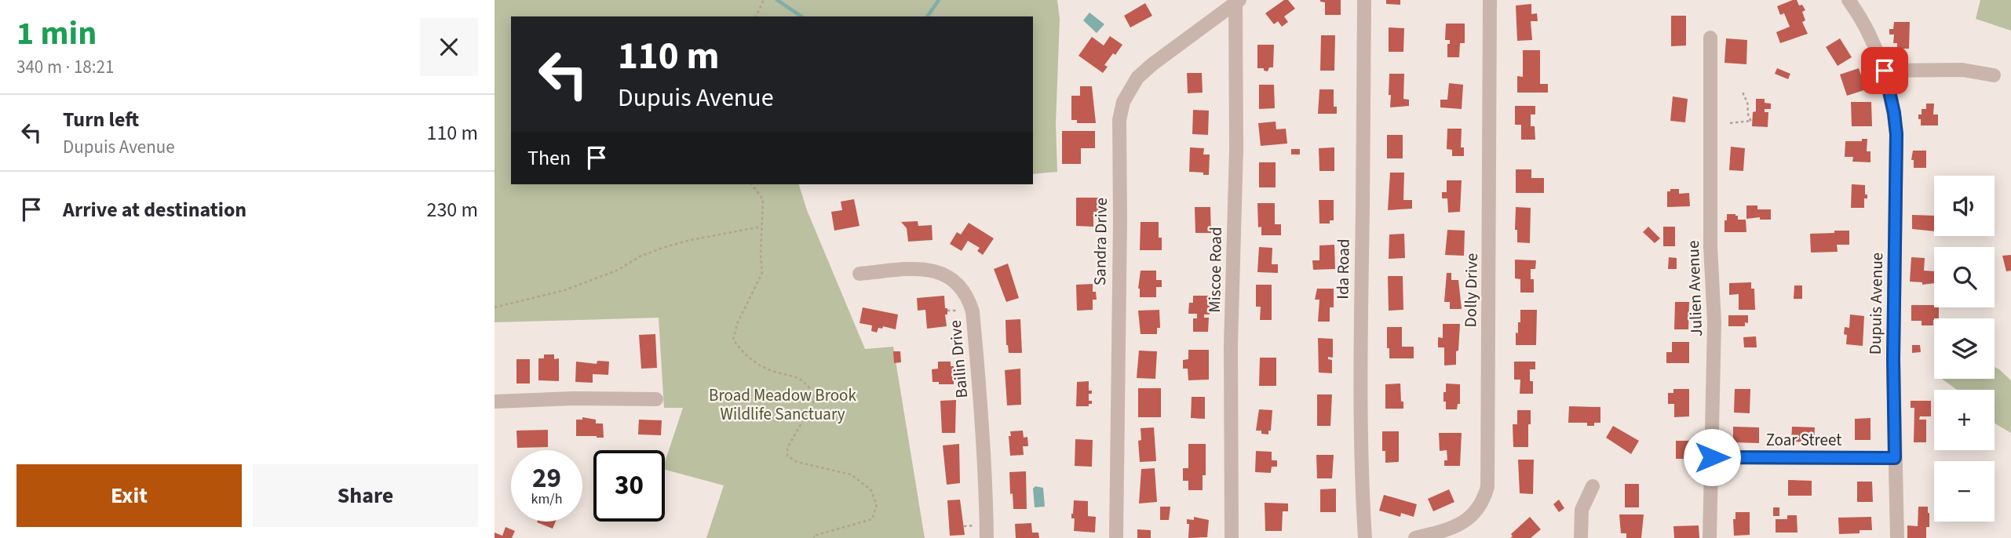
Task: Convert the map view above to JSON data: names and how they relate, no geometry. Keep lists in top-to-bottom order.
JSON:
{
  "streets": {
    "street": [
      "Sandra Drive",
      "Ida Road",
      "Miscoe Road",
      "Julien Avenue",
      "Dolly Drive",
      "Dupuis Avenue",
      "Bailin Drive",
      "Zoar Street"
    ]
  },
  "crossings": [
    ["Sandra Drive", "Miscoe Road"],
    ["Julien Avenue", "Zoar Street"],
    ["Dupuis Avenue", "Zoar Street"]
  ],
  "parks": ["Broad Meadow Brook Wildlife Sanctuary"],
  "page": {
    "heading": ["1 min", "340 m · 18:21"],
    "turn": ["110 m", "Dupuis Avenue"],
    "list": [
      {
        "name": "Turn left",
        "note": "Dupuis Avenue",
        "value": "110 m"
      },
      {
        "name": "Arrive at destination",
        "value": "230 m"
      }
    ],
    "then": "Then",
    "map_buttons": ["+", "−"],
    "speed": "29 km/h",
    "limit": "30",
    "buttons": ["Exit", "Share"]
  }
}
